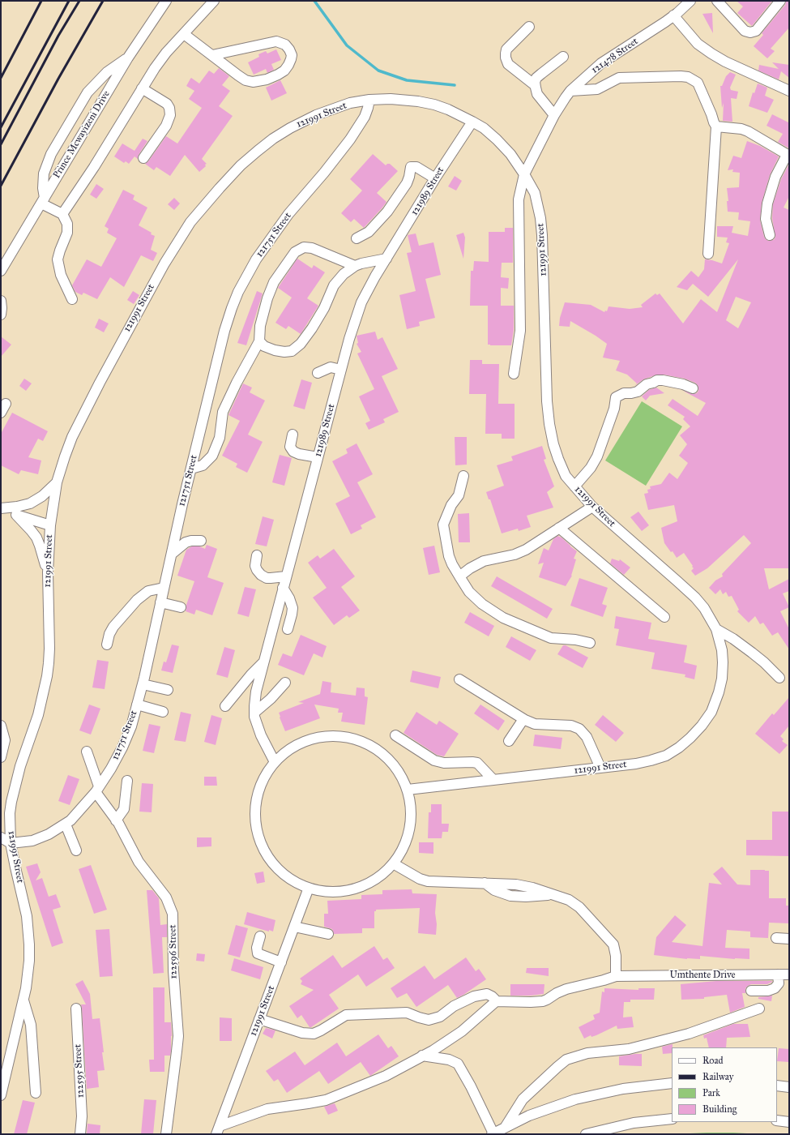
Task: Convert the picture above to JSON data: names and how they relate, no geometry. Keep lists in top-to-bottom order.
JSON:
{
  "streets": {
    "street": [
      "121478 Street",
      "121991 Street",
      "Prince Mcwayizeni Drive",
      "121989 Street",
      "121751 Street",
      "122596 Street",
      "Umthente Drive",
      "122595 Street"
    ]
  },
  "crossings": [
    ["121478 Street", "121991 Street"],
    ["121991 Street", "121989 Street"],
    ["121991 Street", "121751 Street"],
    ["121751 Street", "122596 Street"]
  ],
  "legend": [
    "Road",
    "Railway",
    "Park",
    "Building"
  ]
}
